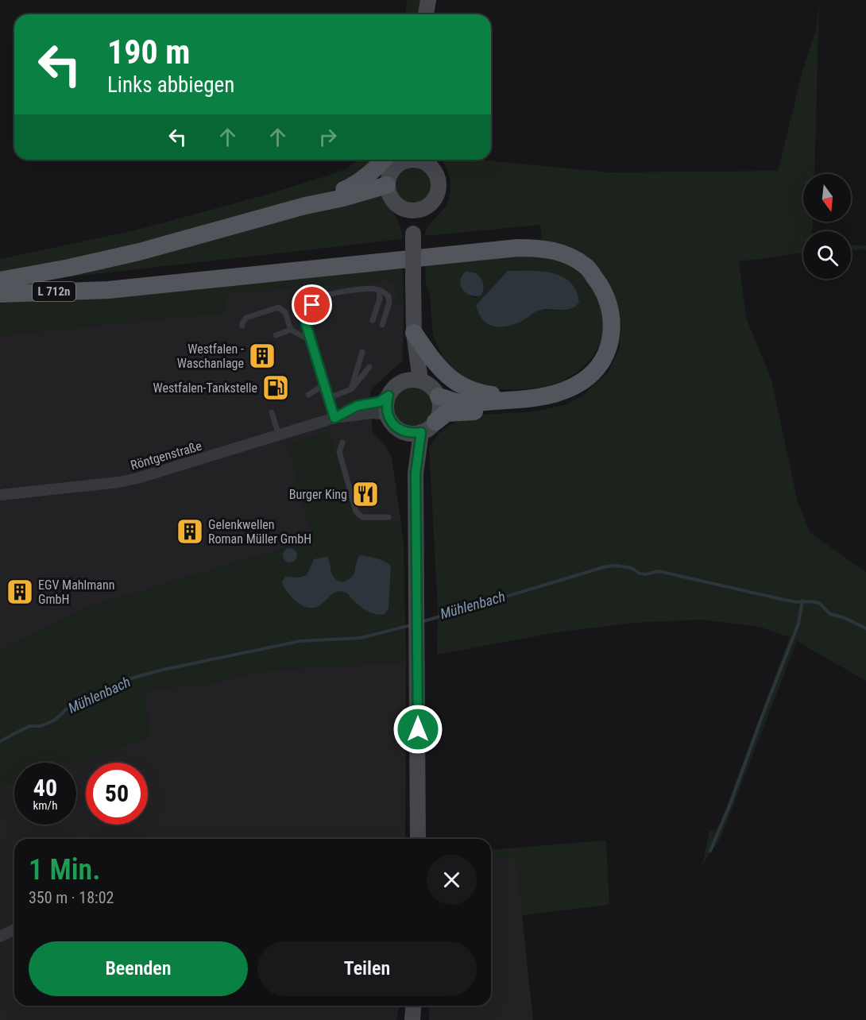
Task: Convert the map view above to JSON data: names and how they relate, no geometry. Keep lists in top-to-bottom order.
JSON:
{
  "streets": {
    "main road": ["L 712n"],
    "street": ["Röntgenstraße"]
  },
  "water": ["Mühlenbach"],
  "places": {
    "building": ["Westfalen - Waschanlage", "Gelenkwellen Roman Müller GmbH", "EGV Mahlmann GmbH"],
    "fuel station": ["Westfalen-Tankstelle"],
    "restaurant": ["Burger King"]
  },
  "north": "bottom",
  "page": {
    "turn": ["190 m", "Links abbiegen"],
    "speed": "40 km/h",
    "limit": "50",
    "heading": ["1 Min.", "350 m · 18:02"],
    "buttons": ["Beenden", "Teilen"]
  }
}
